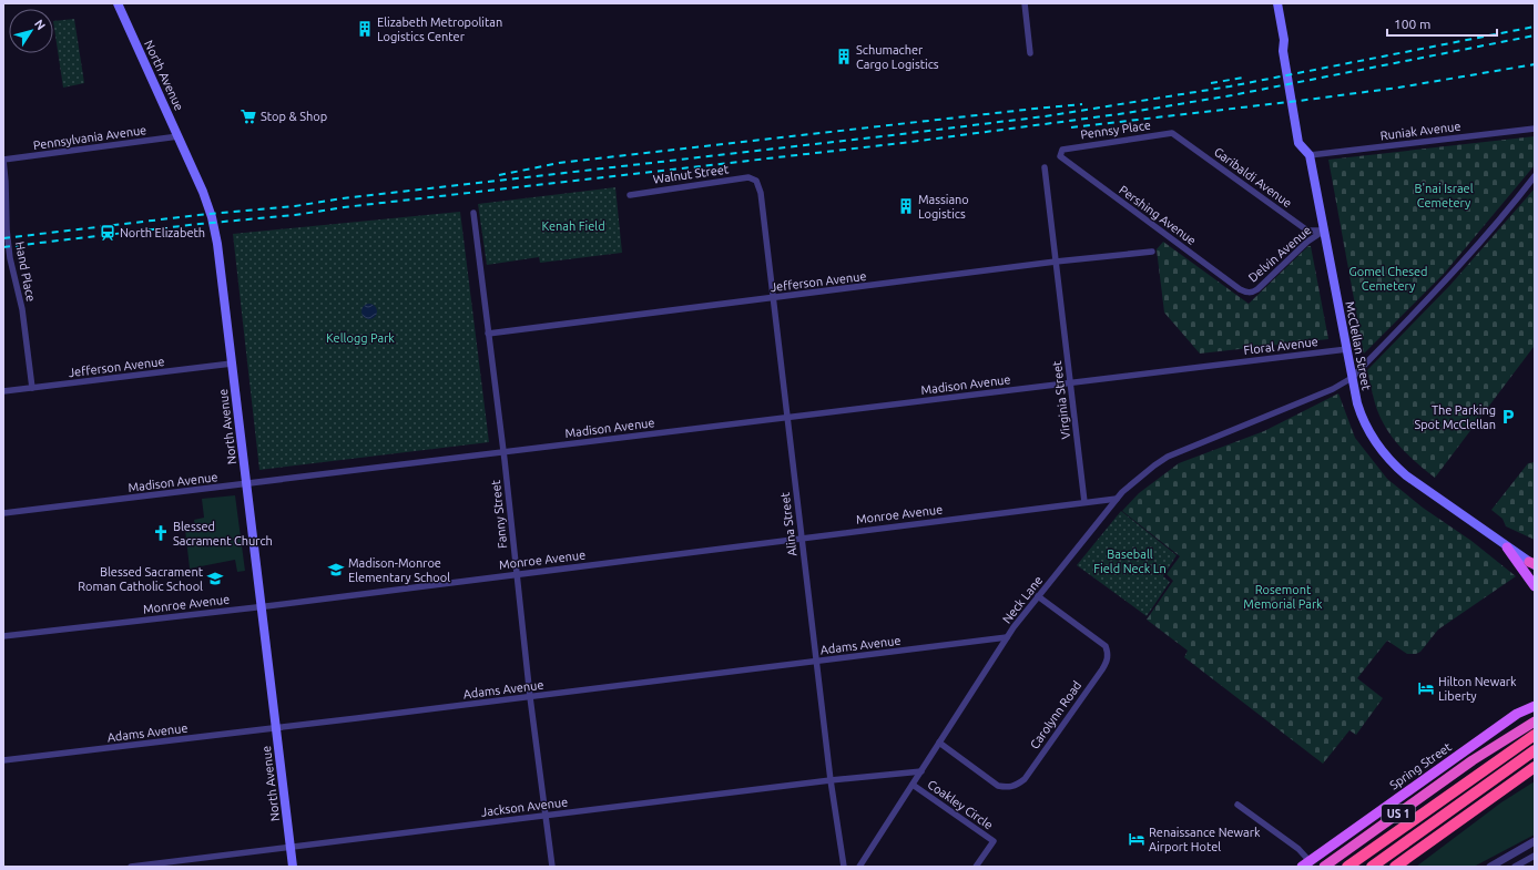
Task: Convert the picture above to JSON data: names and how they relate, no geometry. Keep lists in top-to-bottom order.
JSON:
{
  "streets": {
    "highway": ["US 1"],
    "main road": ["North Avenue", "McClellan Street", "Spring Street"],
    "street": [
      "Pennsy Place",
      "Runiak Avenue",
      "Pennsylvania Avenue",
      "Walnut Street",
      "Garibaldi Avenue",
      "Pershing Avenue",
      "Delvin Avenue",
      "Hand Place",
      "Jefferson Avenue",
      "Floral Avenue",
      "Madison Avenue",
      "Virginia Street",
      "Fanny Street",
      "Monroe Avenue",
      "Alina Street",
      "Neck Lane",
      "Adams Avenue",
      "Carolynn Road",
      "Coakley Circle",
      "Jackson Avenue"
    ]
  },
  "crossings": [
    ["North Avenue", "Pennsylvania Avenue"],
    ["North Avenue", "Jefferson Avenue"],
    ["North Avenue", "Madison Avenue"],
    ["North Avenue", "Monroe Avenue"],
    ["North Avenue", "Adams Avenue"],
    ["North Avenue", "Jackson Avenue"],
    ["Pennsy Place", "Garibaldi Avenue"],
    ["Pennsy Place", "Pershing Avenue"],
    ["Runiak Avenue", "McClellan Street"],
    ["Pennsylvania Avenue", "Hand Place"],
    ["Walnut Street", "Alina Street"],
    ["Garibaldi Avenue", "Delvin Avenue"],
    ["Garibaldi Avenue", "McClellan Street"],
    ["Pershing Avenue", "Delvin Avenue"],
    ["Delvin Avenue", "McClellan Street"],
    ["Hand Place", "Jefferson Avenue"],
    ["Jefferson Avenue", "Virginia Street"],
    ["Jefferson Avenue", "Fanny Street"],
    ["Jefferson Avenue", "Alina Street"],
    ["Floral Avenue", "McClellan Street"],
    ["Floral Avenue", "Madison Avenue"],
    ["McClellan Street", "Neck Lane"],
    ["Madison Avenue", "Virginia Street"],
    ["Madison Avenue", "Fanny Street"],
    ["Madison Avenue", "Alina Street"],
    ["Virginia Street", "Monroe Avenue"],
    ["Fanny Street", "Monroe Avenue"],
    ["Fanny Street", "Adams Avenue"],
    ["Fanny Street", "Jackson Avenue"],
    ["Monroe Avenue", "Alina Street"],
    ["Alina Street", "Adams Avenue"],
    ["Alina Street", "Jackson Avenue"],
    ["Neck Lane", "Adams Avenue"],
    ["Neck Lane", "Carolynn Road"],
    ["Neck Lane", "Coakley Circle"],
    ["Neck Lane", "Jackson Avenue"]
  ],
  "parks": [
    "B'nai Israel Cemetery",
    "Kenah Field",
    "Gomel Chesed Cemetery",
    "Kellogg Park",
    "Baseball Field Neck Ln",
    "Rosemont Memorial Park"
  ],
  "places": {
    "building": ["Elizabeth Metropolitan Logistics Center", "Schumacher Cargo Logistics", "Massiano Logistics"],
    "supermarket": ["Stop & Shop"],
    "station": ["North Elizabeth"],
    "parking": ["The Parking Spot McClellan"],
    "church": ["Blessed Sacrament Church"],
    "school or university": ["Madison-Monroe Elementary School", "Blessed Sacrament Roman Catholic School"],
    "hotel": ["Hilton Newark Liberty", "Renaissance Newark Airport Hotel"]
  },
  "scale_bar": "100 m",
  "north": "top right"
}
